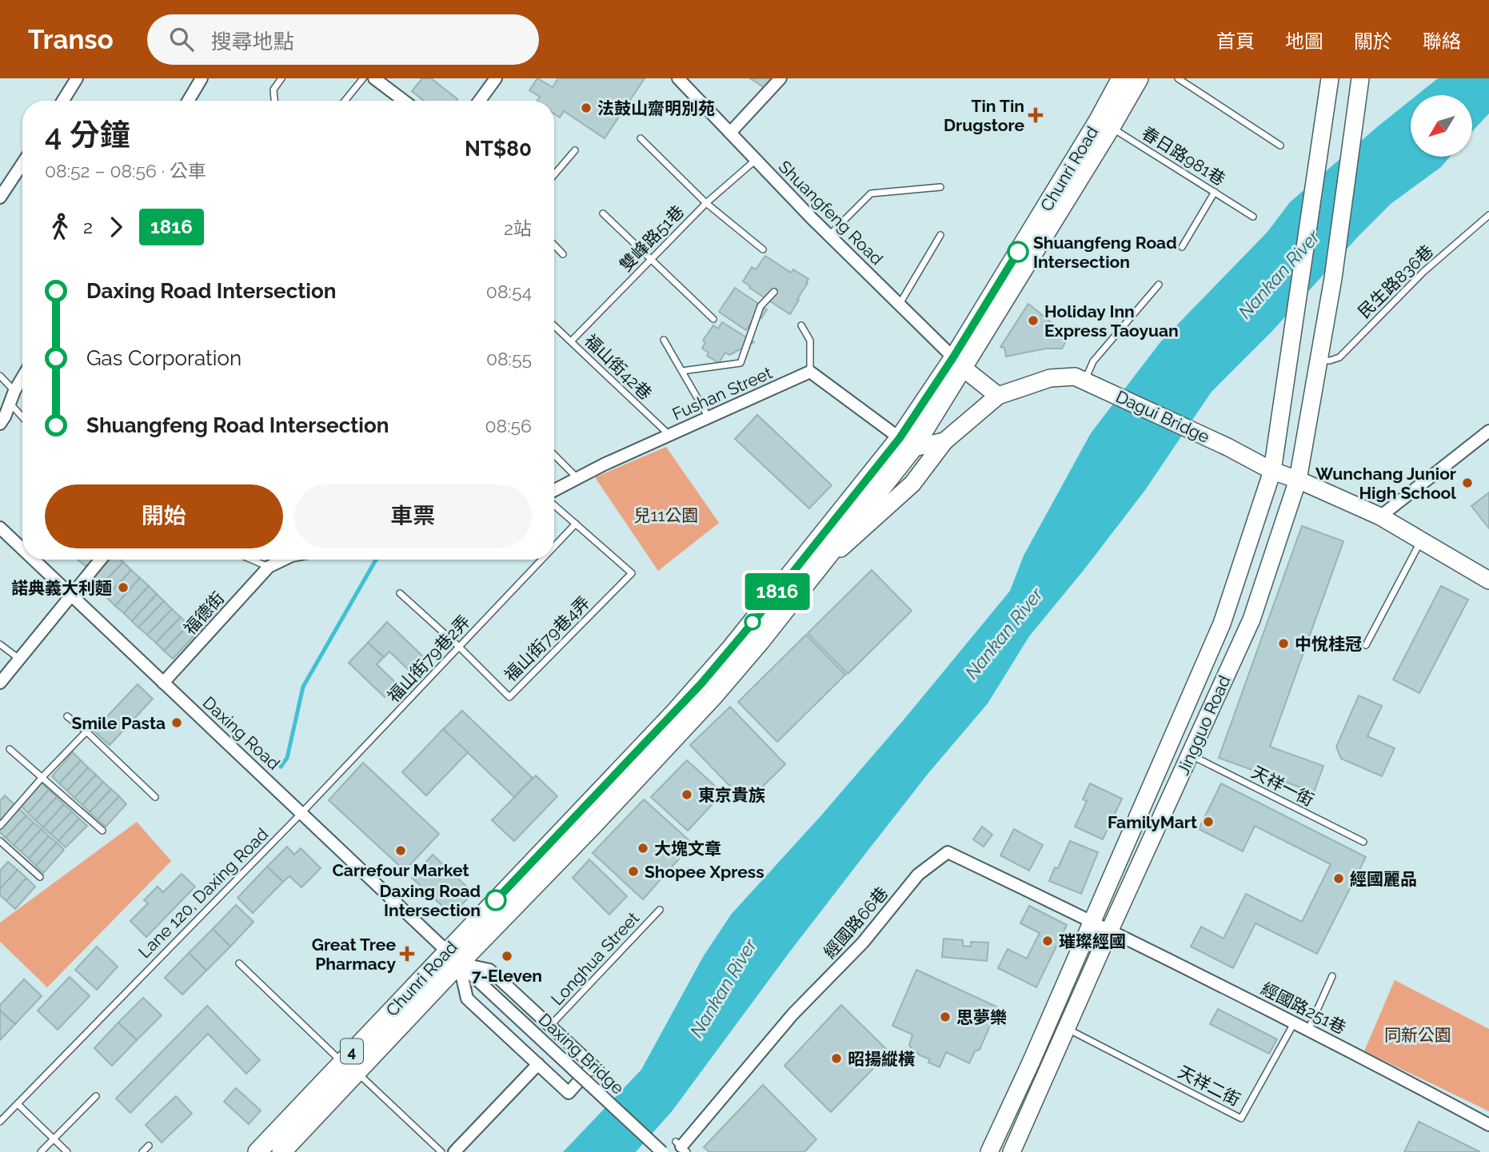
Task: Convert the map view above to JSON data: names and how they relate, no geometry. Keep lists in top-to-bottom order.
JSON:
{
  "streets": {
    "main road": ["Chunri Road", "4"],
    "street": [
      "Shuangfeng Road",
      "Fushan Street",
      "Dagui Bridge",
      "福德街",
      "Jingguo Road",
      "Daxing Road",
      "經國路66巷",
      "經國路251巷",
      "Daxing Bridge"
    ],
    "lane": [
      "春日路981巷",
      "雙峰路51巷",
      "民生路836巷",
      "福山街42巷",
      "福山街79巷4弄",
      "福山街79巷2弄",
      "天祥一街",
      "Lane 120, Daxing Road",
      "Longhua Street",
      "天祥二街"
    ]
  },
  "crossings": [
    ["春日路981巷", "Chunri Road"],
    ["Chunri Road", "Shuangfeng Road"],
    ["Chunri Road", "Daxing Road"],
    ["Chunri Road", "Daxing Bridge"],
    ["Shuangfeng Road", "雙峰路51巷"],
    ["雙峰路51巷", "福山街42巷"],
    ["民生路836巷", "Jingguo Road"],
    ["福山街42巷", "Fushan Street"],
    ["Dagui Bridge", "Jingguo Road"],
    ["福德街", "Daxing Road"],
    ["福山街79巷4弄", "福山街79巷2弄"],
    ["福山街79巷2弄", "Daxing Road"],
    ["福山街79巷2弄", "Lane 120, Daxing Road"],
    ["Jingguo Road", "天祥一街"],
    ["Jingguo Road", "經國路66巷"],
    ["Jingguo Road", "經國路251巷"],
    ["Jingguo Road", "天祥二街"],
    ["Daxing Road", "Lane 120, Daxing Road"],
    ["Daxing Road", "Daxing Bridge"],
    ["經國路66巷", "經國路251巷"],
    ["經國路251巷", "天祥二街"]
  ],
  "water": ["Nankan River"],
  "parks": ["兒11公園", "同新公園"],
  "places": {
    "other": [
      "法鼓山齋明別苑",
      "Shuangfeng Road Intersection",
      "Holiday Inn Express Taoyuan",
      "Wunchang Junior High School",
      "諾典義大利麵",
      "中悅桂冠",
      "Smile Pasta",
      "東京貴族",
      "FamilyMart",
      "大塊文章",
      "Carrefour Market",
      "Shopee Xpress",
      "經國麗品",
      "Daxing Road Intersection",
      "璀璨經國",
      "7-Eleven",
      "思夢樂",
      "昭揚縱橫"
    ],
    "health": ["Tin Tin Drugstore", "Great Tree Pharmacy"]
  },
  "lines": ["bus line 1816"],
  "north": "bottom left",
  "page": {
    "header": "Transo",
    "search": "搜尋地點",
    "nav": [
      "首頁",
      "地圖",
      "關於",
      "聯絡"
    ],
    "on_map": "1816",
    "heading": ["4 分鐘", "08:52 – 08:56 · 公車", "NT$80"],
    "legs": ["2", "1816", "2站"],
    "list": [
      {
        "name": "Daxing Road Intersection",
        "value": "08:54"
      },
      {
        "name": "Gas Corporation",
        "value": "08:55"
      },
      {
        "name": "Shuangfeng Road Intersection",
        "value": "08:56"
      }
    ],
    "buttons": ["開始", "車票"]
  }
}
